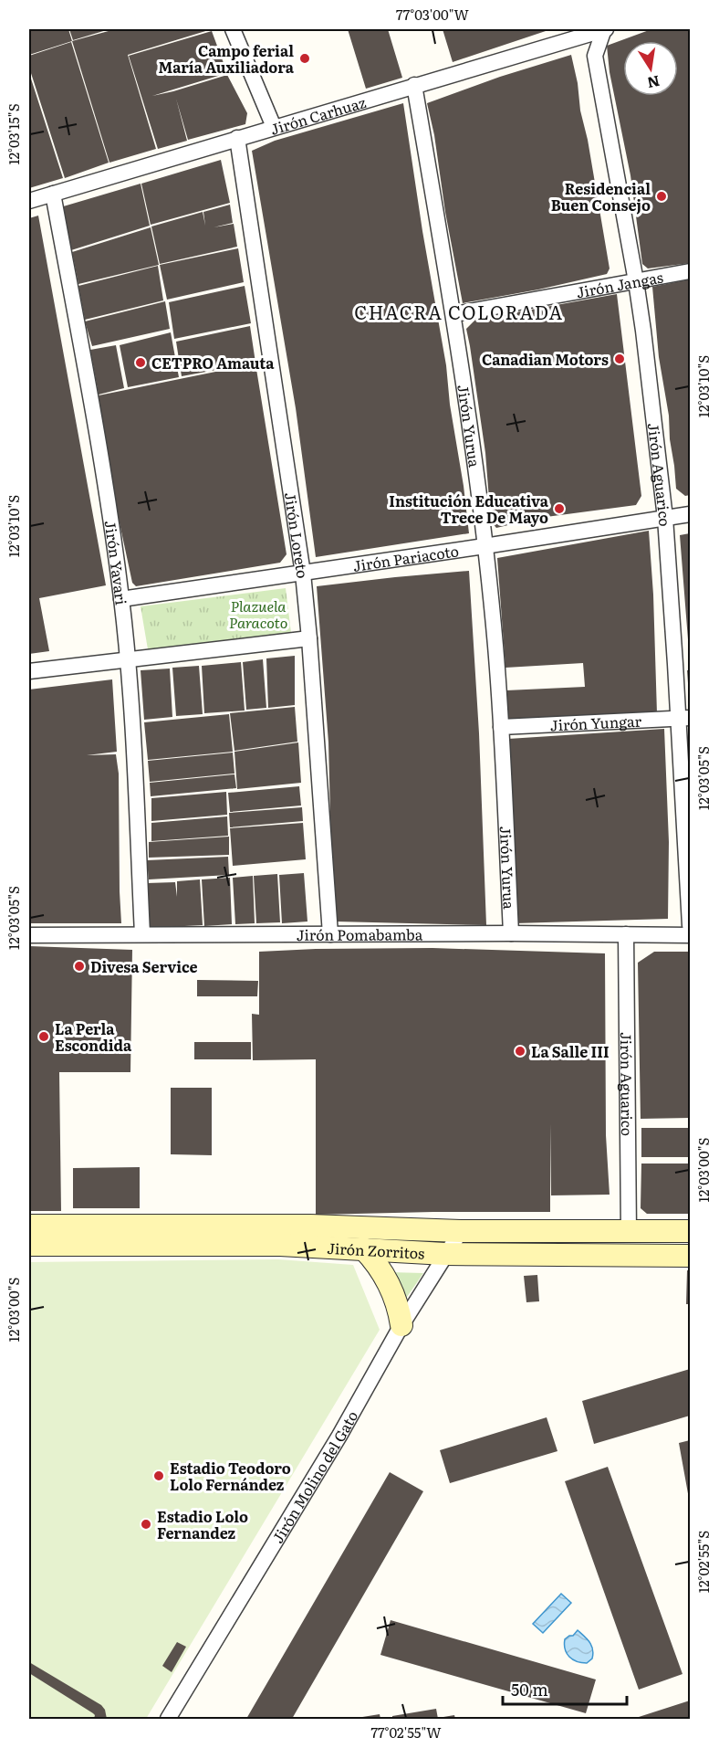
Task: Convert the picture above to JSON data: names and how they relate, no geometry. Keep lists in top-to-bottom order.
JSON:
{
  "streets": {
    "main road": ["Jirón Zorritos"],
    "street": [
      "Jirón Carhuaz",
      "Jirón Jangas",
      "Jirón Yurua",
      "Jirón Aguarico",
      "Jirón Loreto",
      "Jirón Pariacoto",
      "Jirón Yavari",
      "Jirón Yungar",
      "Jirón Pomabamba",
      "Jirón Molino del Gato"
    ]
  },
  "crossings": [
    ["Jirón Carhuaz", "Jirón Yurua"],
    ["Jirón Carhuaz", "Jirón Aguarico"],
    ["Jirón Carhuaz", "Jirón Loreto"],
    ["Jirón Carhuaz", "Jirón Yavari"],
    ["Jirón Jangas", "Jirón Yurua"],
    ["Jirón Jangas", "Jirón Aguarico"],
    ["Jirón Yurua", "Jirón Pariacoto"],
    ["Jirón Yurua", "Jirón Yungar"],
    ["Jirón Yurua", "Jirón Pomabamba"],
    ["Jirón Aguarico", "Jirón Pariacoto"],
    ["Jirón Aguarico", "Jirón Yungar"],
    ["Jirón Aguarico", "Jirón Pomabamba"],
    ["Jirón Aguarico", "Jirón Zorritos"],
    ["Jirón Loreto", "Jirón Pariacoto"],
    ["Jirón Loreto", "Jirón Pomabamba"],
    ["Jirón Pariacoto", "Jirón Yavari"],
    ["Jirón Yavari", "Jirón Pomabamba"],
    ["Jirón Zorritos", "Jirón Molino del Gato"]
  ],
  "districts": ["CHACRA COLORADA"],
  "parks": ["Plazuela Paracoto"],
  "places": [
    "Campo ferial María Auxiliadora",
    "Residencial Buen Consejo",
    "Canadian Motors",
    "CETPRO Amauta",
    "Institución Educativa Trece De Mayo",
    "Divesa Service",
    "La Perla Escondida",
    "La Salle III",
    "Estadio Teodoro Lolo Fernández",
    "Estadio Lolo Fernandez"
  ],
  "scale_bar": "50 m",
  "north": "bottom",
  "coordinates": [
    "77°03'00\"W",
    "12°03'15\"S",
    "12°03'10\"S",
    "12°03'05\"S",
    "12°03'00\"S",
    "12°02'55\"S",
    "77°02'55\"W"
  ]
}
